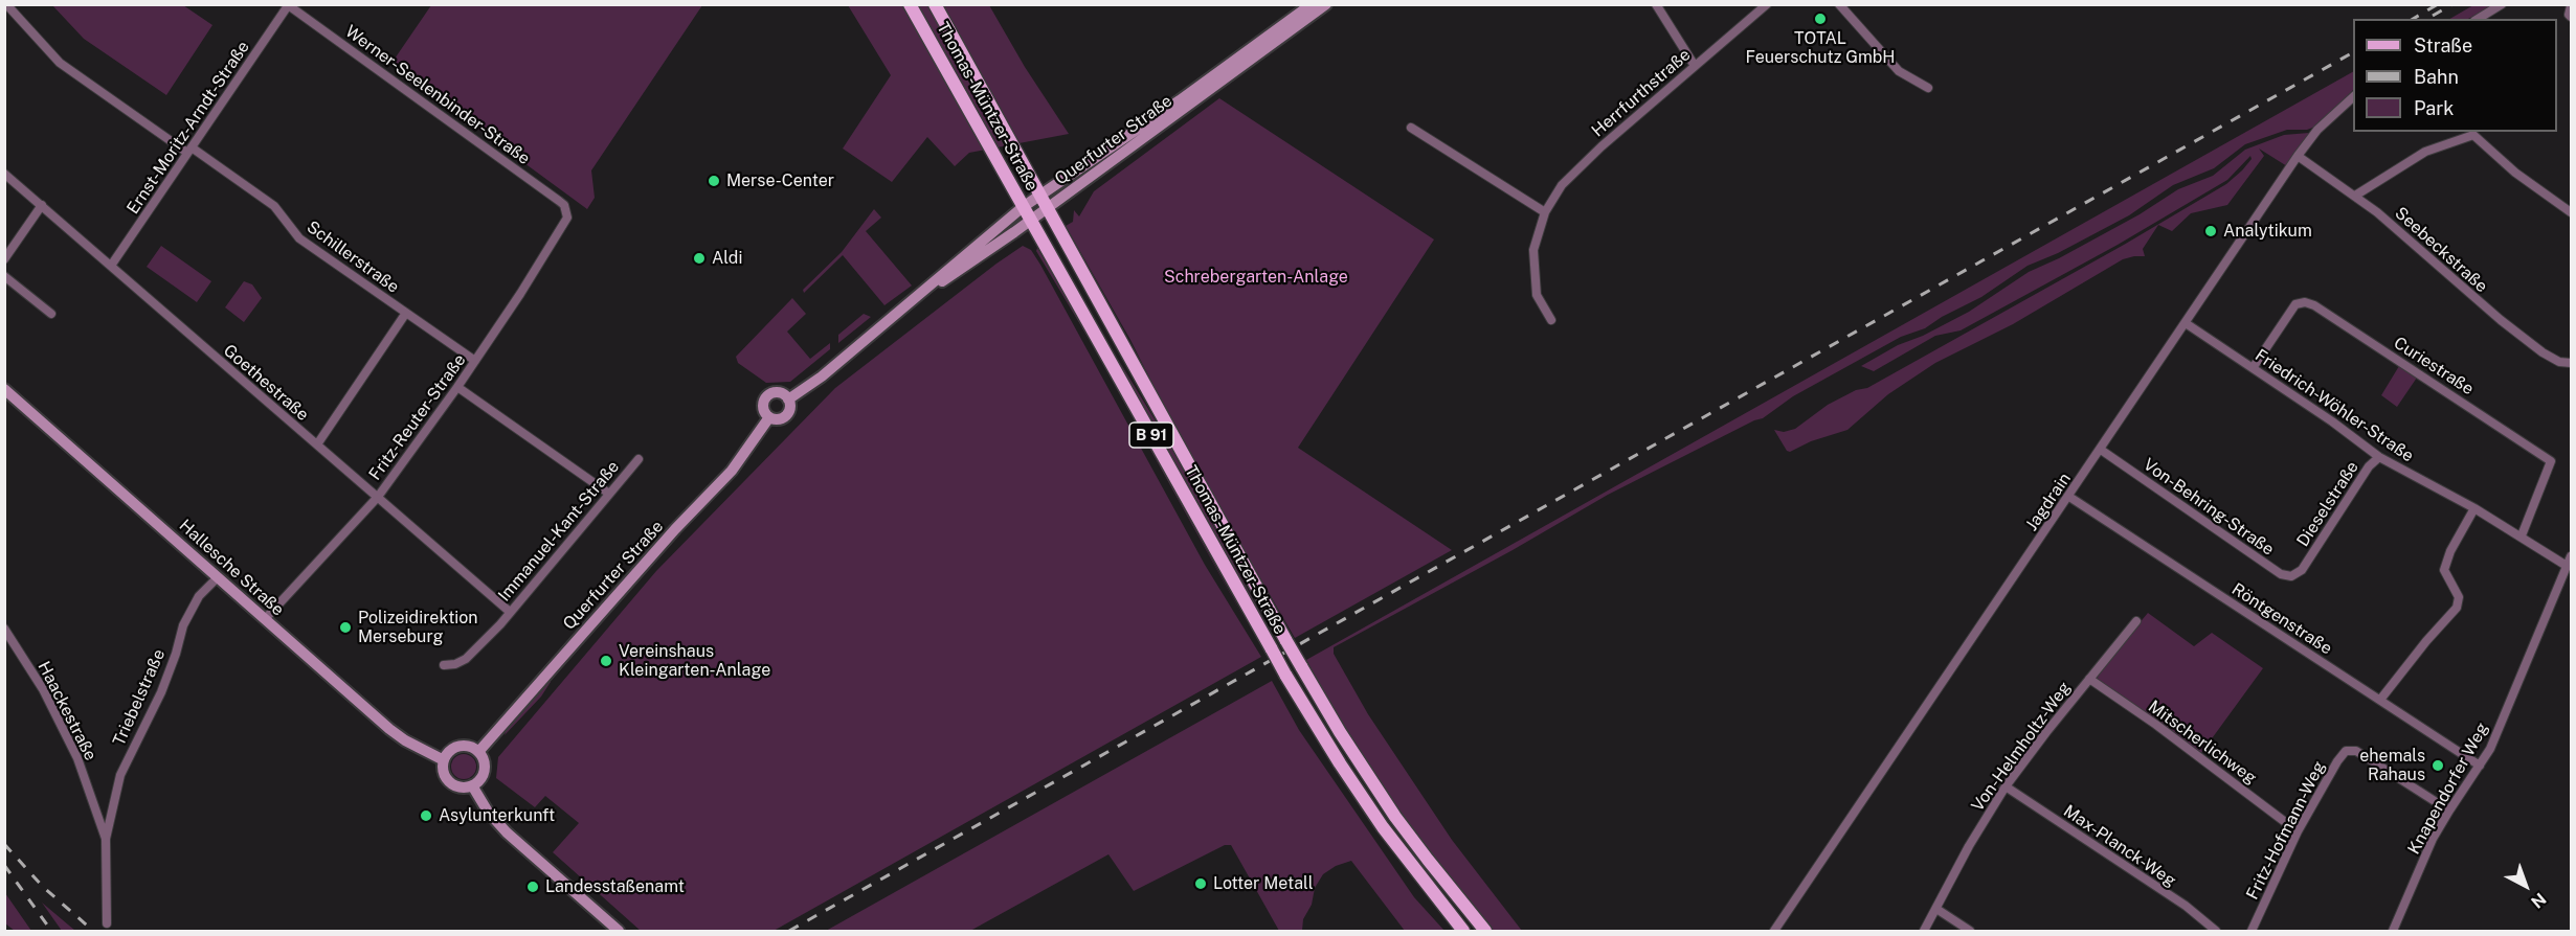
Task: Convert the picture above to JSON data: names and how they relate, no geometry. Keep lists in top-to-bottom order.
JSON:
{
  "streets": {
    "main road": [
      "Thomas-Müntzer-Straße",
      "Querfurter Straße",
      "B 91",
      "Hallesche Straße"
    ],
    "street": [
      "Herrfurthstraße",
      "Werner-Seelenbinder-Straße",
      "Ernst-Moritz-Arndt-Straße",
      "Seebeckstraße",
      "Schillerstraße",
      "Curiestraße",
      "Goethestraße",
      "Friedrich-Wöhler-Straße",
      "Fritz-Reuter-Straße",
      "Jagdrain",
      "Dieselstraße",
      "Von-Behring-Straße",
      "Immanuel-Kant-Straße",
      "Röntgenstraße",
      "Triebelstraße",
      "Haackestraße",
      "Mitscherlichweg",
      "Von-Helmholtz-Weg",
      "Knapendorfer Weg",
      "Fritz-Hofmann-Weg",
      "Max-Planck-Weg"
    ]
  },
  "crossings": [
    ["Werner-Seelenbinder-Straße", "Ernst-Moritz-Arndt-Straße"],
    ["Werner-Seelenbinder-Straße", "Fritz-Reuter-Straße"],
    ["Thomas-Müntzer-Straße", "Querfurter Straße"],
    ["Ernst-Moritz-Arndt-Straße", "Schillerstraße"],
    ["Ernst-Moritz-Arndt-Straße", "Goethestraße"],
    ["Querfurter Straße", "Hallesche Straße"],
    ["Seebeckstraße", "Jagdrain"],
    ["Schillerstraße", "Fritz-Reuter-Straße"],
    ["Curiestraße", "Friedrich-Wöhler-Straße"],
    ["Goethestraße", "Fritz-Reuter-Straße"],
    ["Goethestraße", "Immanuel-Kant-Straße"],
    ["Friedrich-Wöhler-Straße", "Jagdrain"],
    ["Friedrich-Wöhler-Straße", "Dieselstraße"],
    ["Friedrich-Wöhler-Straße", "Knapendorfer Weg"],
    ["Fritz-Reuter-Straße", "Hallesche Straße"],
    ["Jagdrain", "Von-Behring-Straße"],
    ["Jagdrain", "Röntgenstraße"],
    ["Dieselstraße", "Von-Behring-Straße"],
    ["Hallesche Straße", "Triebelstraße"],
    ["Röntgenstraße", "Knapendorfer Weg"],
    ["Triebelstraße", "Haackestraße"],
    ["Mitscherlichweg", "Von-Helmholtz-Weg"],
    ["Mitscherlichweg", "Fritz-Hofmann-Weg"],
    ["Von-Helmholtz-Weg", "Max-Planck-Weg"],
    ["Knapendorfer Weg", "Fritz-Hofmann-Weg"]
  ],
  "parks": ["Schrebergarten-Anlage"],
  "places": [
    "TOTAL Feuerschutz GmbH",
    "Merse-Center",
    "Analytikum",
    "Aldi",
    "Polizeidirektion Merseburg",
    "Vereinshaus Kleingarten-Anlage",
    "ehemals Rahaus",
    "Asylunterkunft",
    "Lotter Metall",
    "Landesstaßenamt"
  ],
  "legend": ["Straße", "Bahn", "Park"],
  "north": "bottom right"
}
